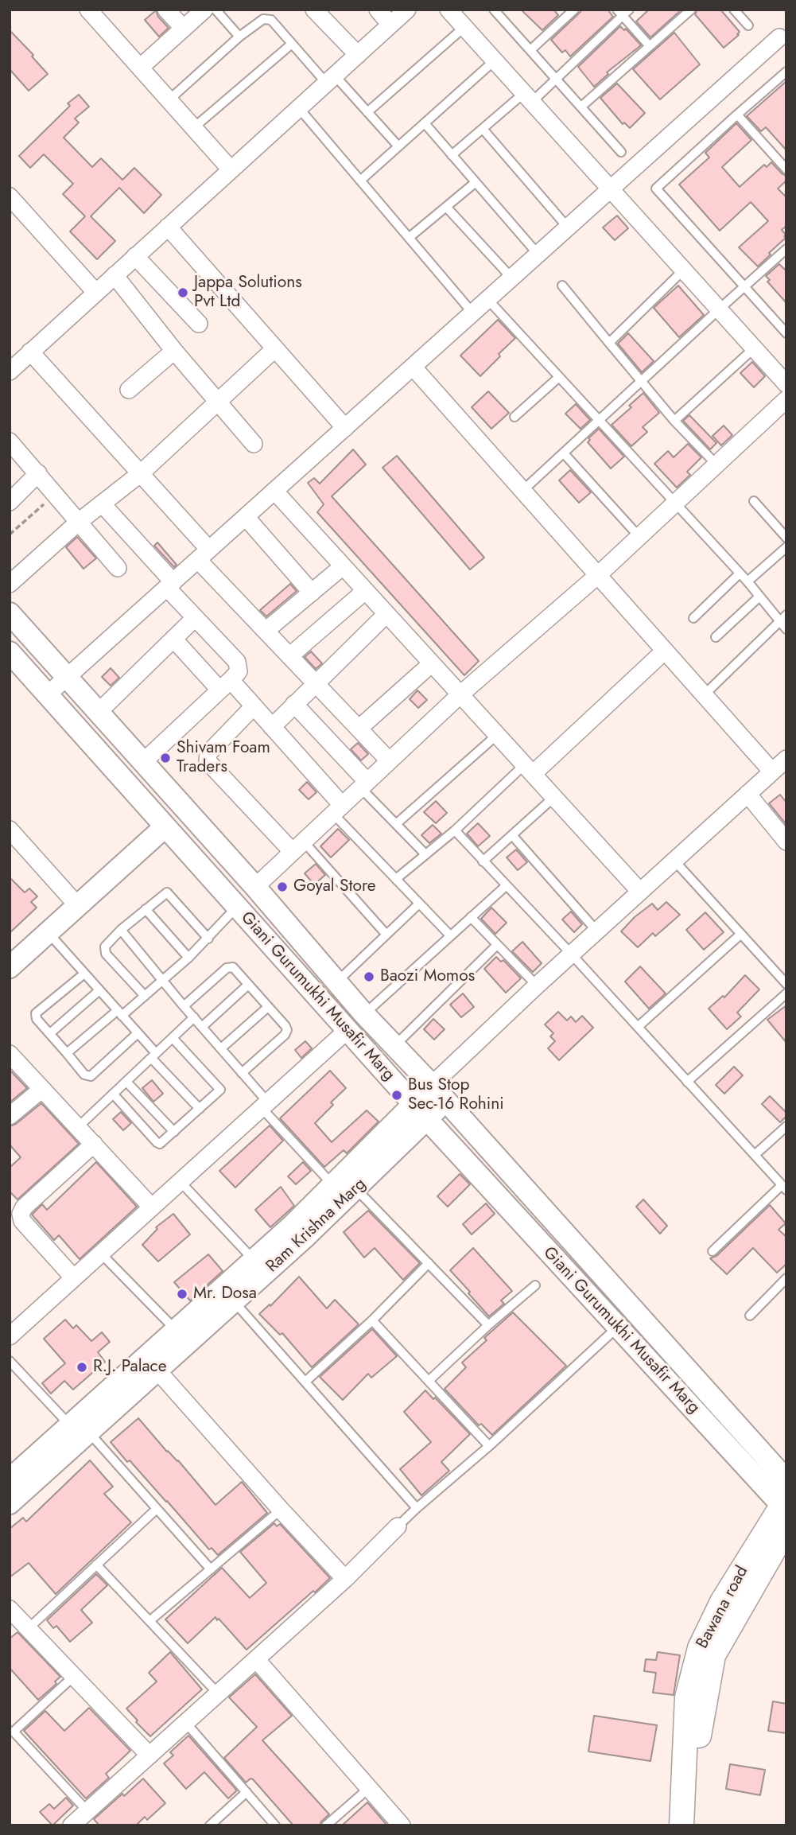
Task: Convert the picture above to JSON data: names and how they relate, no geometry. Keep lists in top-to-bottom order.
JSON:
{
  "streets": {
    "main road": ["Bawana road"],
    "street": ["Giani Gurumukhi Musafir Marg", "Ram Krishna Marg"]
  },
  "crossings": [
    ["Giani Gurumukhi Musafir Marg", "Ram Krishna Marg"],
    ["Giani Gurumukhi Musafir Marg", "Bawana road"]
  ],
  "places": [
    "Jappa Solutions Pvt Ltd",
    "Shivam Foam Traders",
    "Goyal Store",
    "Baozi Momos",
    "Bus Stop Sec-16 Rohini",
    "Mr. Dosa",
    "R.J. Palace"
  ]
}
